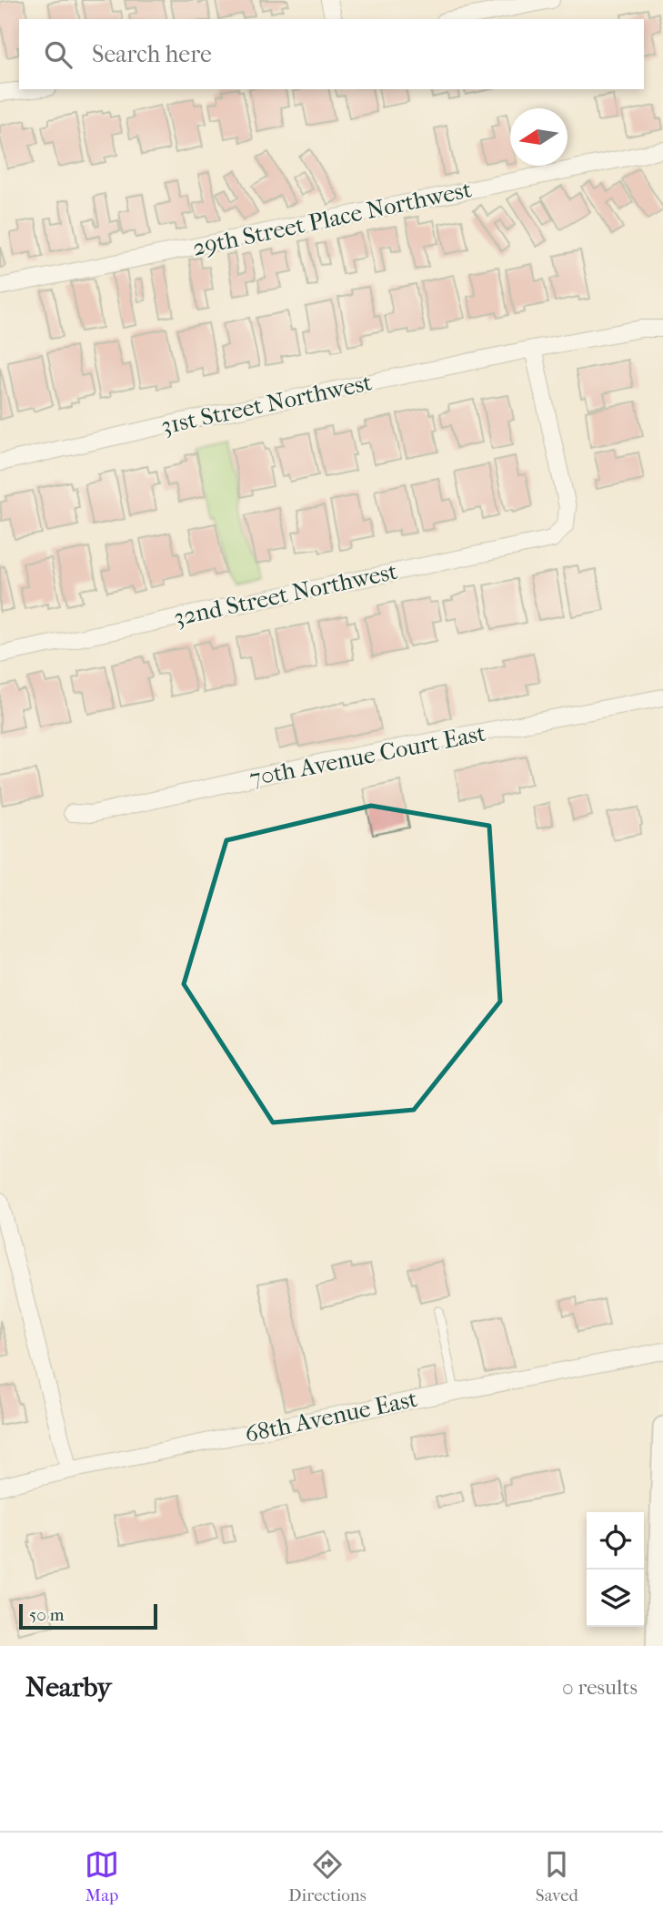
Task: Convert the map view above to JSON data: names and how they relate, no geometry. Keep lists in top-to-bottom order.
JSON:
{
  "streets": {
    "street": [
      "29th Street Place Northwest",
      "31st Street Northwest",
      "32nd Street Northwest",
      "70th Avenue Court East",
      "68th Avenue East"
    ]
  },
  "crossings": [
    ["31st Street Northwest", "32nd Street Northwest"]
  ],
  "scale_bar": "50 m",
  "north": "left",
  "page": {
    "search": "Search here",
    "scale": "50 m",
    "heading": ["Nearby", "0 results"],
    "nav": ["Map", "Directions", "Saved"]
  }
}
